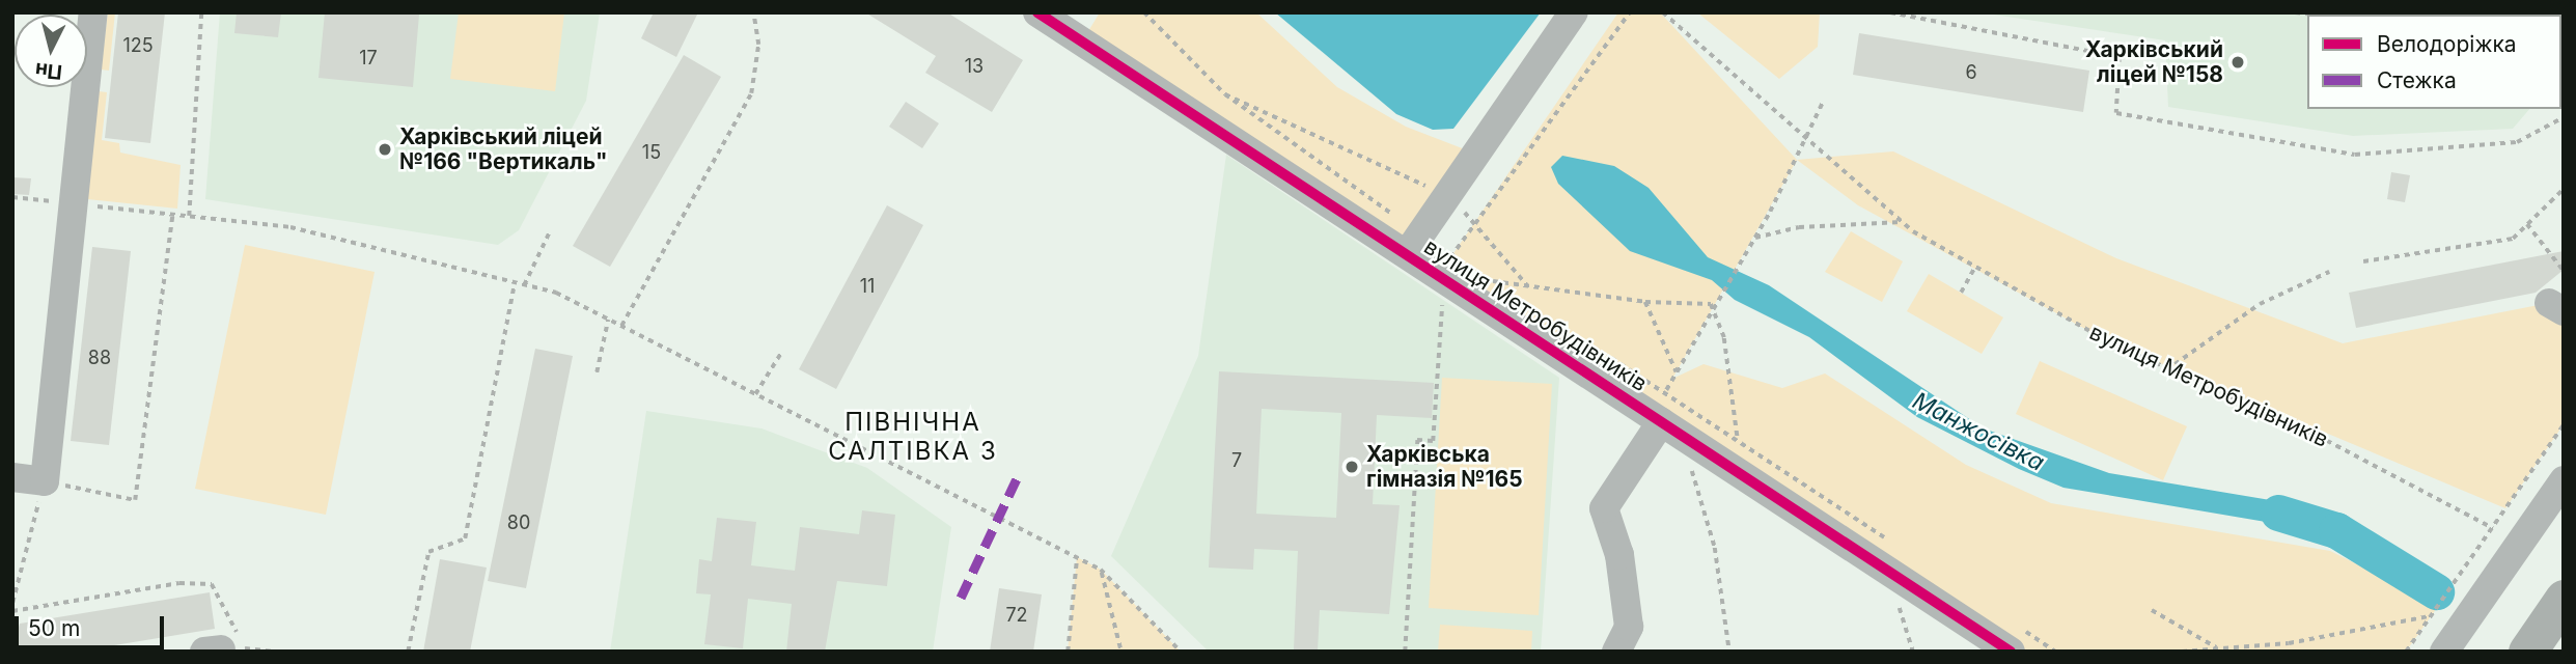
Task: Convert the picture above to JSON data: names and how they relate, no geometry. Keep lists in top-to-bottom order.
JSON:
{
  "streets": {
    "street": ["вулиця Метробудівників"]
  },
  "districts": ["ПІВНІЧНА САЛТІВКА 3"],
  "water": ["Манжосівка"],
  "places": ["Харківський ліцей №158", "Харківський ліцей №166 \"Вертикаль\"", "Харківська гімназія №165"],
  "house_numbers": [
    "125",
    "17",
    "13",
    "6",
    "15",
    "11",
    "88",
    "7",
    "80",
    "72"
  ],
  "legend": ["Велодоріжка", "Стежка"],
  "scale_bar": "50 m",
  "north": "bottom"
}
